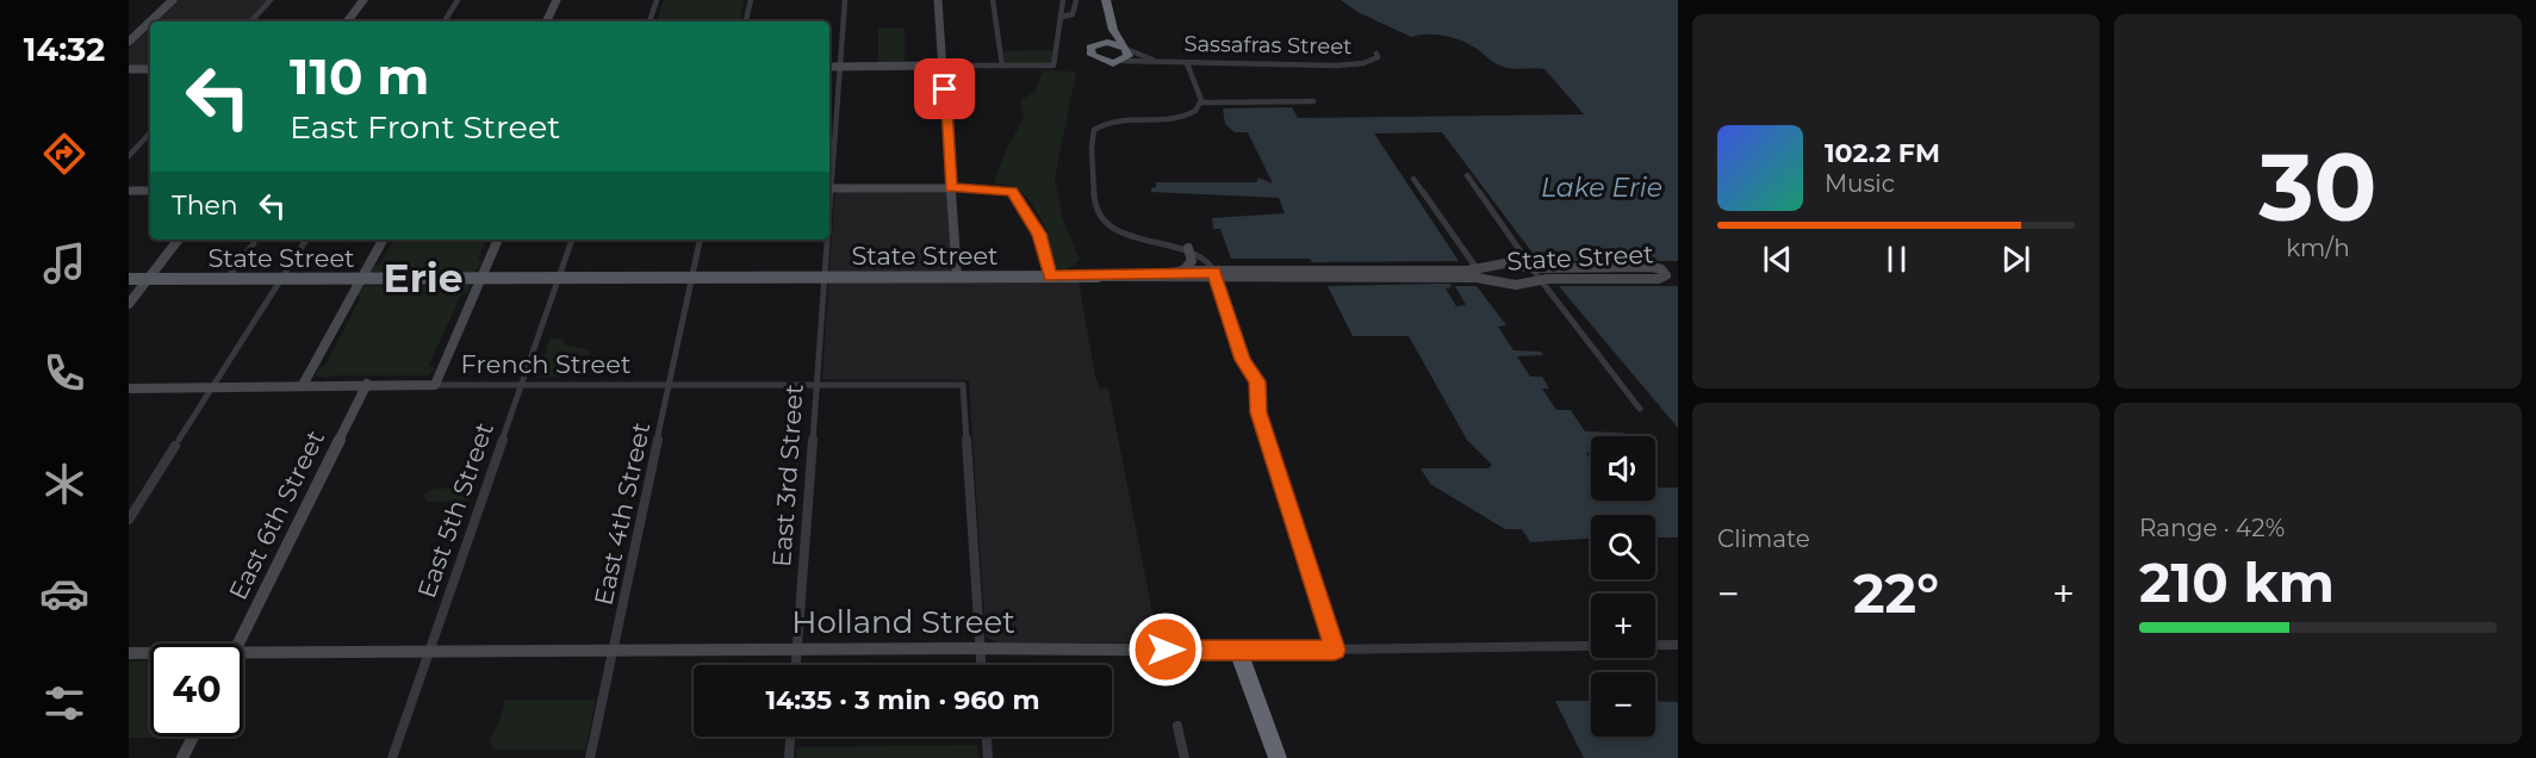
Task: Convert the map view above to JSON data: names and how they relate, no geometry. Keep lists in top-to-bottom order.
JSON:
{
  "streets": {
    "main road": ["State Street"],
    "street": [
      "Sassafras Street",
      "French Street",
      "East 3rd Street",
      "East 5th Street",
      "East 4th Street",
      "East 6th Street",
      "Holland Street"
    ]
  },
  "crossings": [
    ["State Street", "East 3rd Street"],
    ["State Street", "East 5th Street"],
    ["State Street", "East 4th Street"],
    ["French Street", "East 3rd Street"],
    ["French Street", "East 5th Street"],
    ["French Street", "East 4th Street"],
    ["French Street", "East 6th Street"],
    ["French Street", "Holland Street"],
    ["East 3rd Street", "Holland Street"],
    ["East 5th Street", "Holland Street"],
    ["East 4th Street", "Holland Street"]
  ],
  "districts": ["Erie"],
  "water": ["Lake Erie"],
  "page": {
    "tabs": "14:32",
    "tile": [
      ["30", "km/h"],
      "Climate",
      ["Range · 42%", "210 km"]
    ],
    "turn": ["110 m", "East Front Street"],
    "song": ["102.2 FM", "Music"],
    "then": "Then",
    "map_buttons": ["+", "−"],
    "heat": ["−", "22°", "+"],
    "limit": "40",
    "trip": "14:35 · 3 min · 960 m"
  }
}
